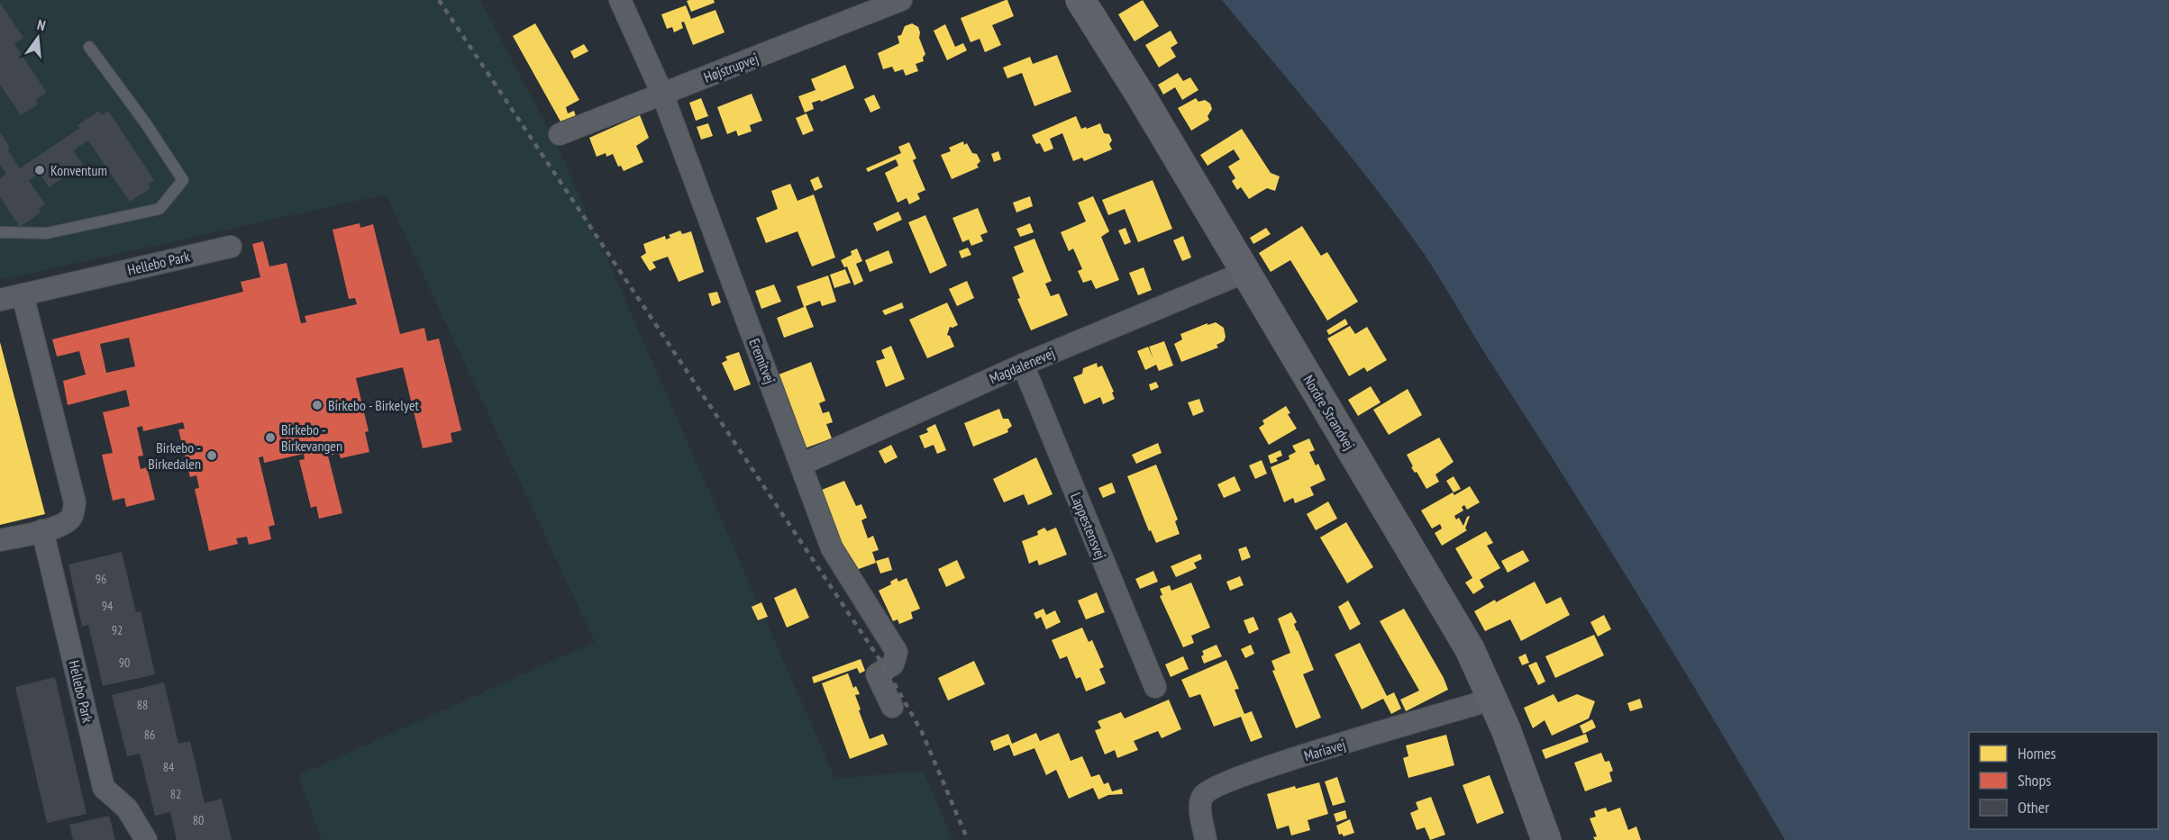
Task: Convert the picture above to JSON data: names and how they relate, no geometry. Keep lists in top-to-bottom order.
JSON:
{
  "streets": {
    "main road": ["Nordre Strandvej"],
    "street": [
      "Højstrupvej",
      "Hellebo Park",
      "Eremitvej",
      "Magdalenevej",
      "Lappestensvej",
      "Mariavej"
    ]
  },
  "crossings": [
    ["Højstrupvej", "Eremitvej"],
    ["Eremitvej", "Magdalenevej"],
    ["Magdalenevej", "Nordre Strandvej"],
    ["Magdalenevej", "Lappestensvej"],
    ["Nordre Strandvej", "Mariavej"]
  ],
  "places": [
    "Konventum",
    "Birkebo - Birkelyet",
    "Birkebo - Birkevangen",
    "Birkebo - Birkedalen"
  ],
  "house_numbers": [
    "96",
    "94",
    "92",
    "90",
    "88",
    "86",
    "84",
    "82",
    "80"
  ],
  "legend": ["Homes", "Shops", "Other"],
  "north": "top"
}
